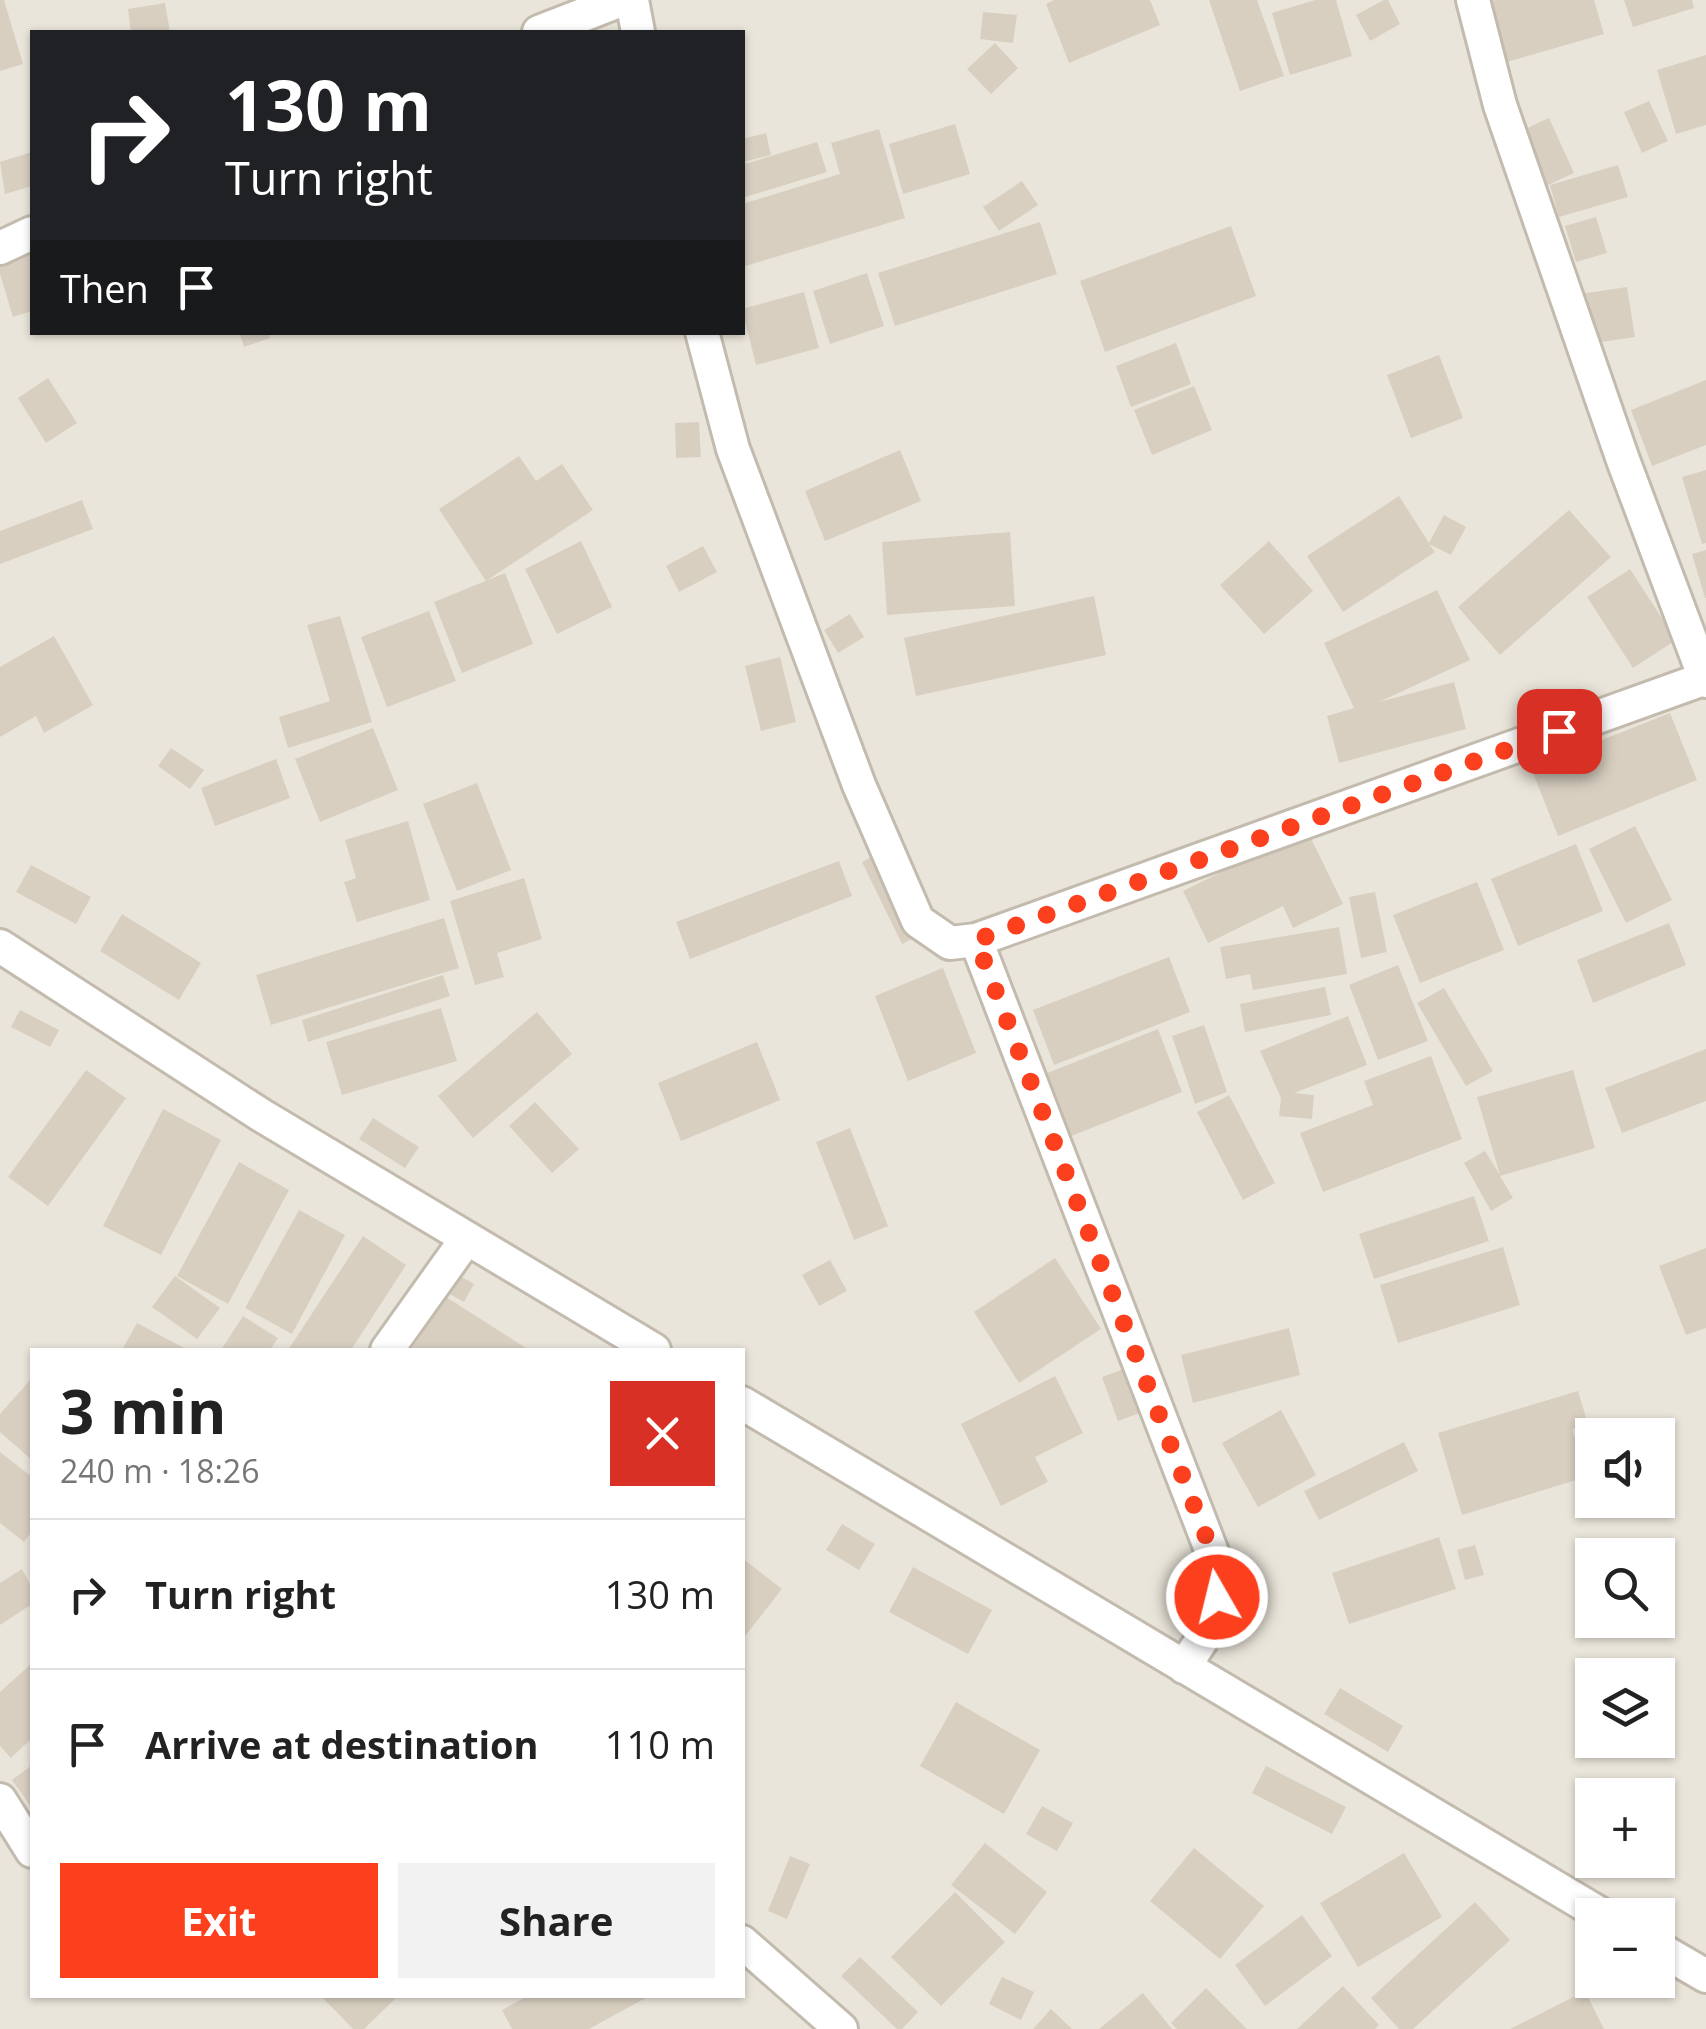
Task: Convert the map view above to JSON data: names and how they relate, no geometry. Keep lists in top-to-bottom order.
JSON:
{
  "page": {
    "turn": ["130 m", "Turn right"],
    "then": "Then",
    "heading": ["3 min", "240 m · 18:26"],
    "map_buttons": ["+", "−"],
    "list": [
      {
        "name": "Turn right",
        "value": "130 m"
      },
      {
        "name": "Arrive at destination",
        "value": "110 m"
      }
    ],
    "buttons": ["Exit", "Share"]
  }
}
